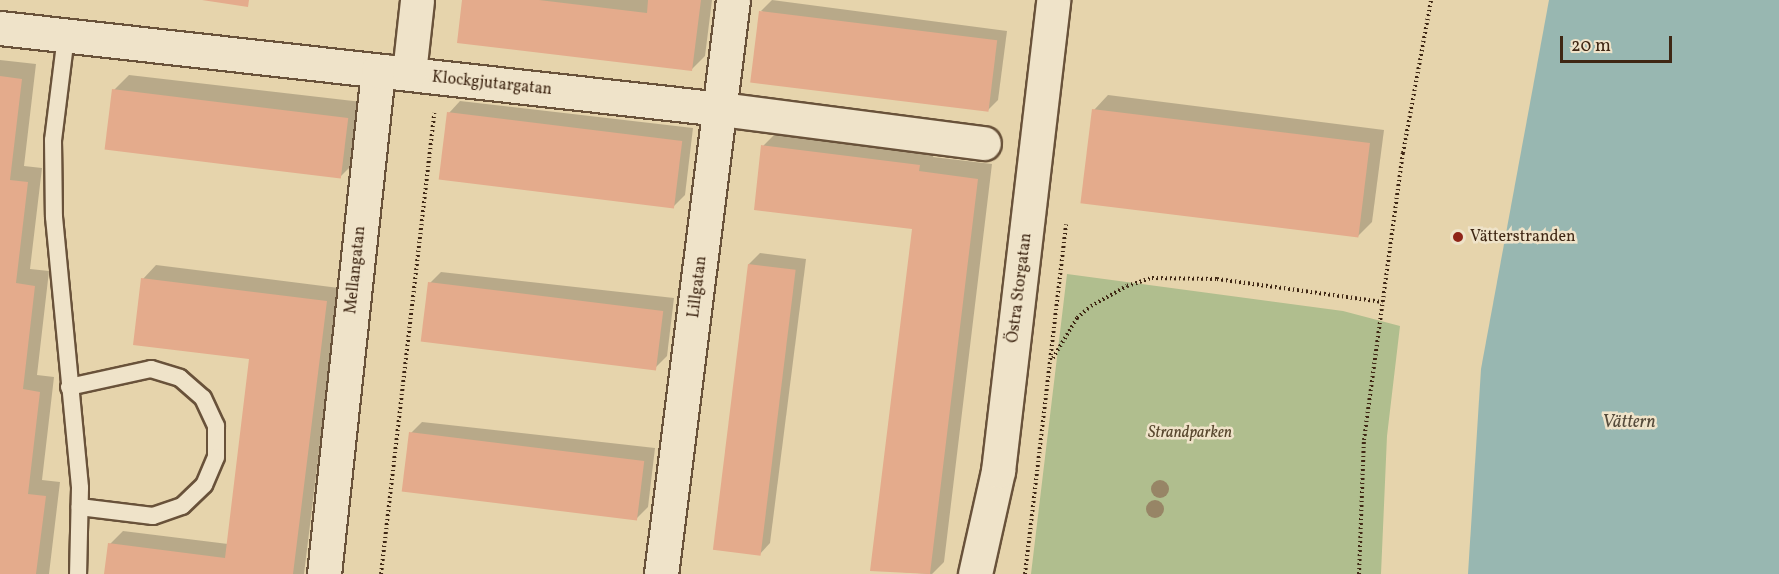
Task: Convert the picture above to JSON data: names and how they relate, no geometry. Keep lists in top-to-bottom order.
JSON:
{
  "streets": {
    "street": [
      "Klockgjutargatan",
      "Mellangatan",
      "Lillgatan",
      "Östra Storgatan"
    ]
  },
  "crossings": [
    ["Klockgjutargatan", "Mellangatan"],
    ["Klockgjutargatan", "Lillgatan"]
  ],
  "water": ["Vättern"],
  "parks": ["Strandparken"],
  "places": ["Vätterstranden"],
  "scale_bar": "20 m"
}
